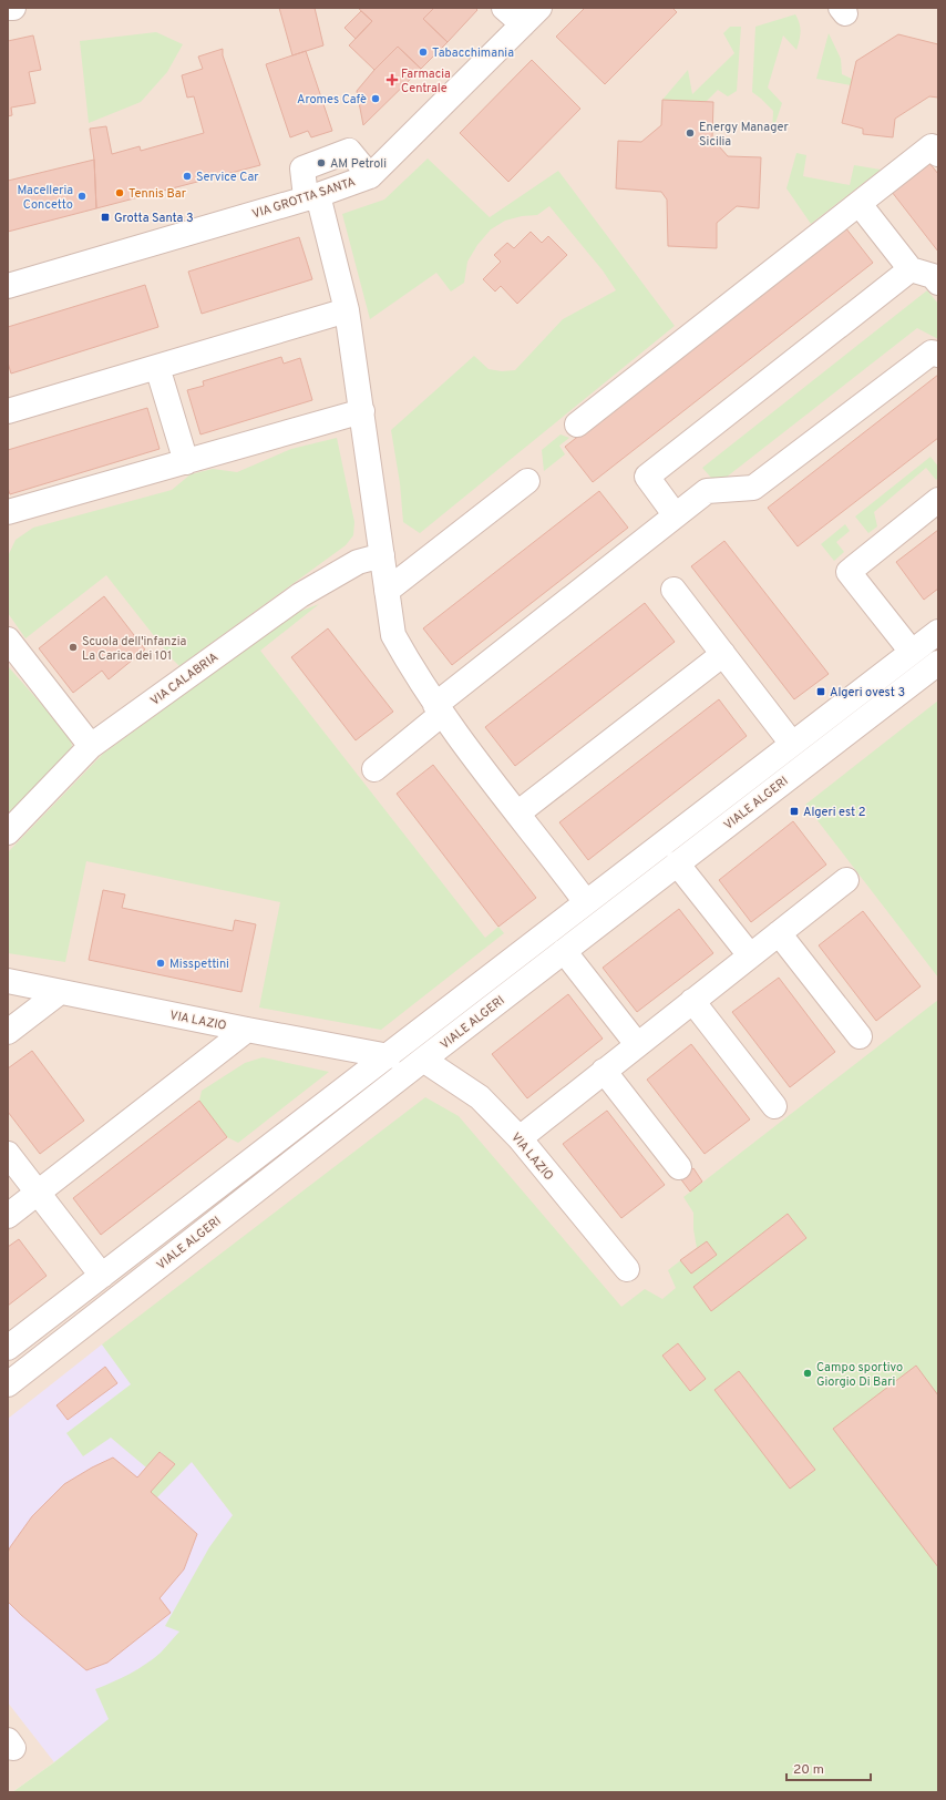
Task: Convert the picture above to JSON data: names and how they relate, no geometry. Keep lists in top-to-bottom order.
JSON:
{
  "streets": {
    "street": [
      "VIA GROTTA SANTA",
      "VIA CALABRIA",
      "VIALE ALGERI",
      "VIA LAZIO"
    ]
  },
  "crossings": [
    ["VIALE ALGERI", "VIA LAZIO"]
  ],
  "places": {
    "other": [
      "Tabacchimania",
      "Aromes Cafè",
      "Energy Manager Sicilia",
      "AM Petroli",
      "Service Car",
      "Tennis Bar",
      "Macelleria Concetto",
      "Scuola dell'infanzia La Carica dei 101",
      "Misspettini",
      "Campo sportivo Giorgio Di Bari"
    ],
    "health": ["Farmacia Centrale"],
    "transit": ["Grotta Santa 3", "Algeri ovest 3", "Algeri est 2"]
  },
  "scale_bar": "20 m"
}
